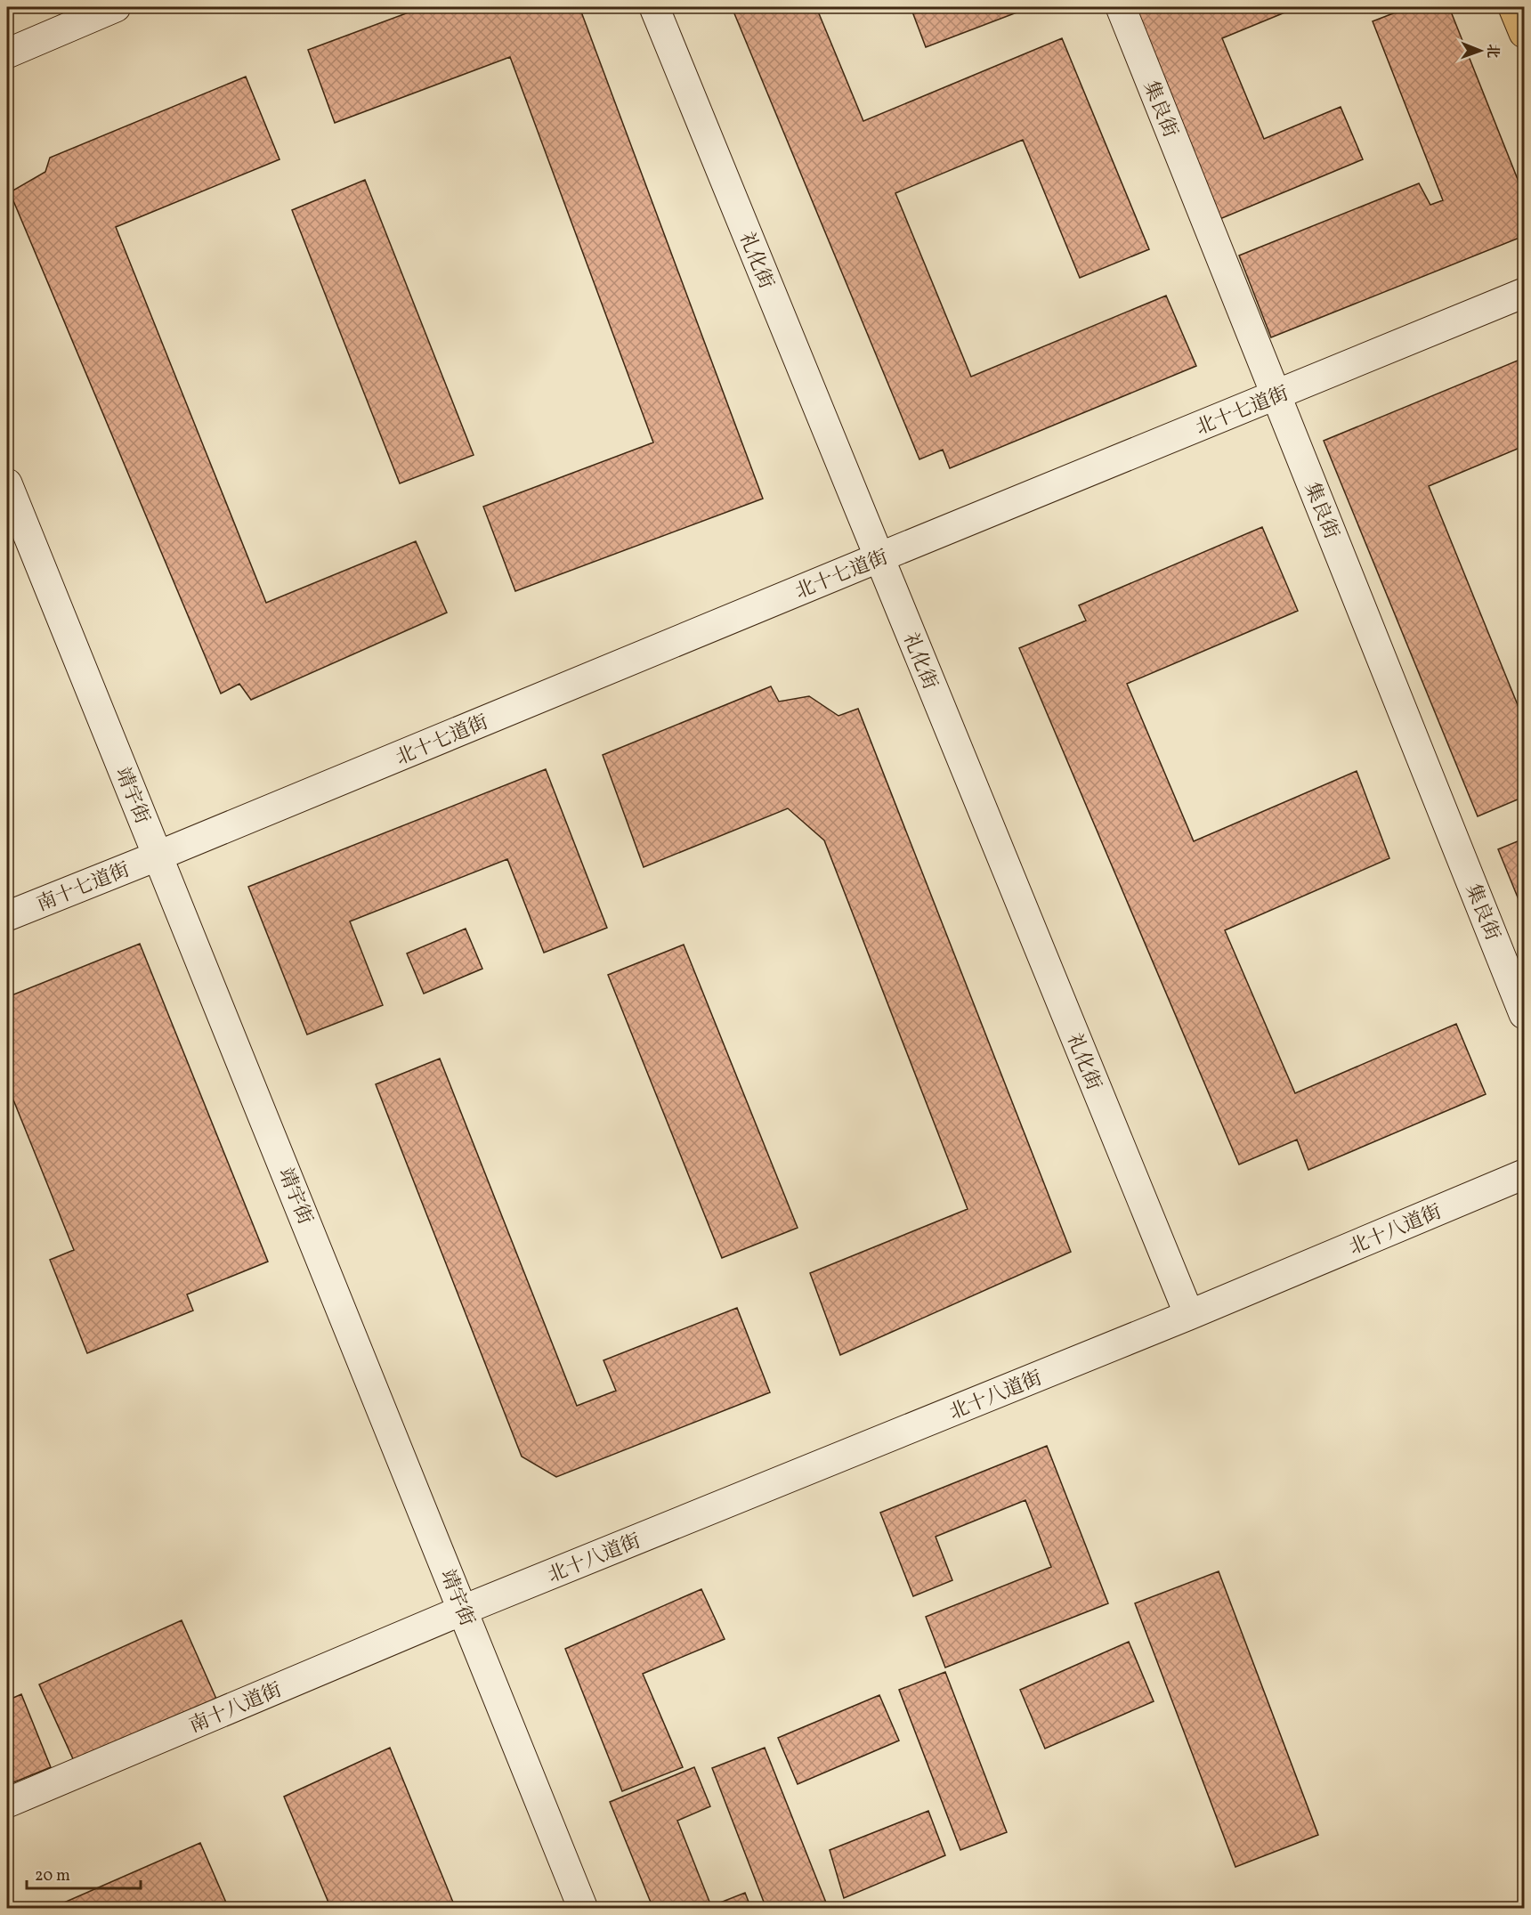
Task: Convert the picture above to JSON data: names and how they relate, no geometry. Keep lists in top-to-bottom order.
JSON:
{
  "streets": {
    "street": [
      "集良街",
      "礼化街",
      "北十七道街",
      "靖宇街",
      "南十七道街",
      "北十八道街",
      "南十八道街"
    ]
  },
  "crossings": [
    ["集良街", "北十七道街"],
    ["礼化街", "北十七道街"],
    ["礼化街", "北十八道街"],
    ["北十七道街", "靖宇街"],
    ["北十七道街", "南十七道街"],
    ["靖宇街", "南十七道街"],
    ["靖宇街", "北十八道街"],
    ["靖宇街", "南十八道街"],
    ["北十八道街", "南十八道街"]
  ],
  "scale_bar": "20 m",
  "north": "right"
}
